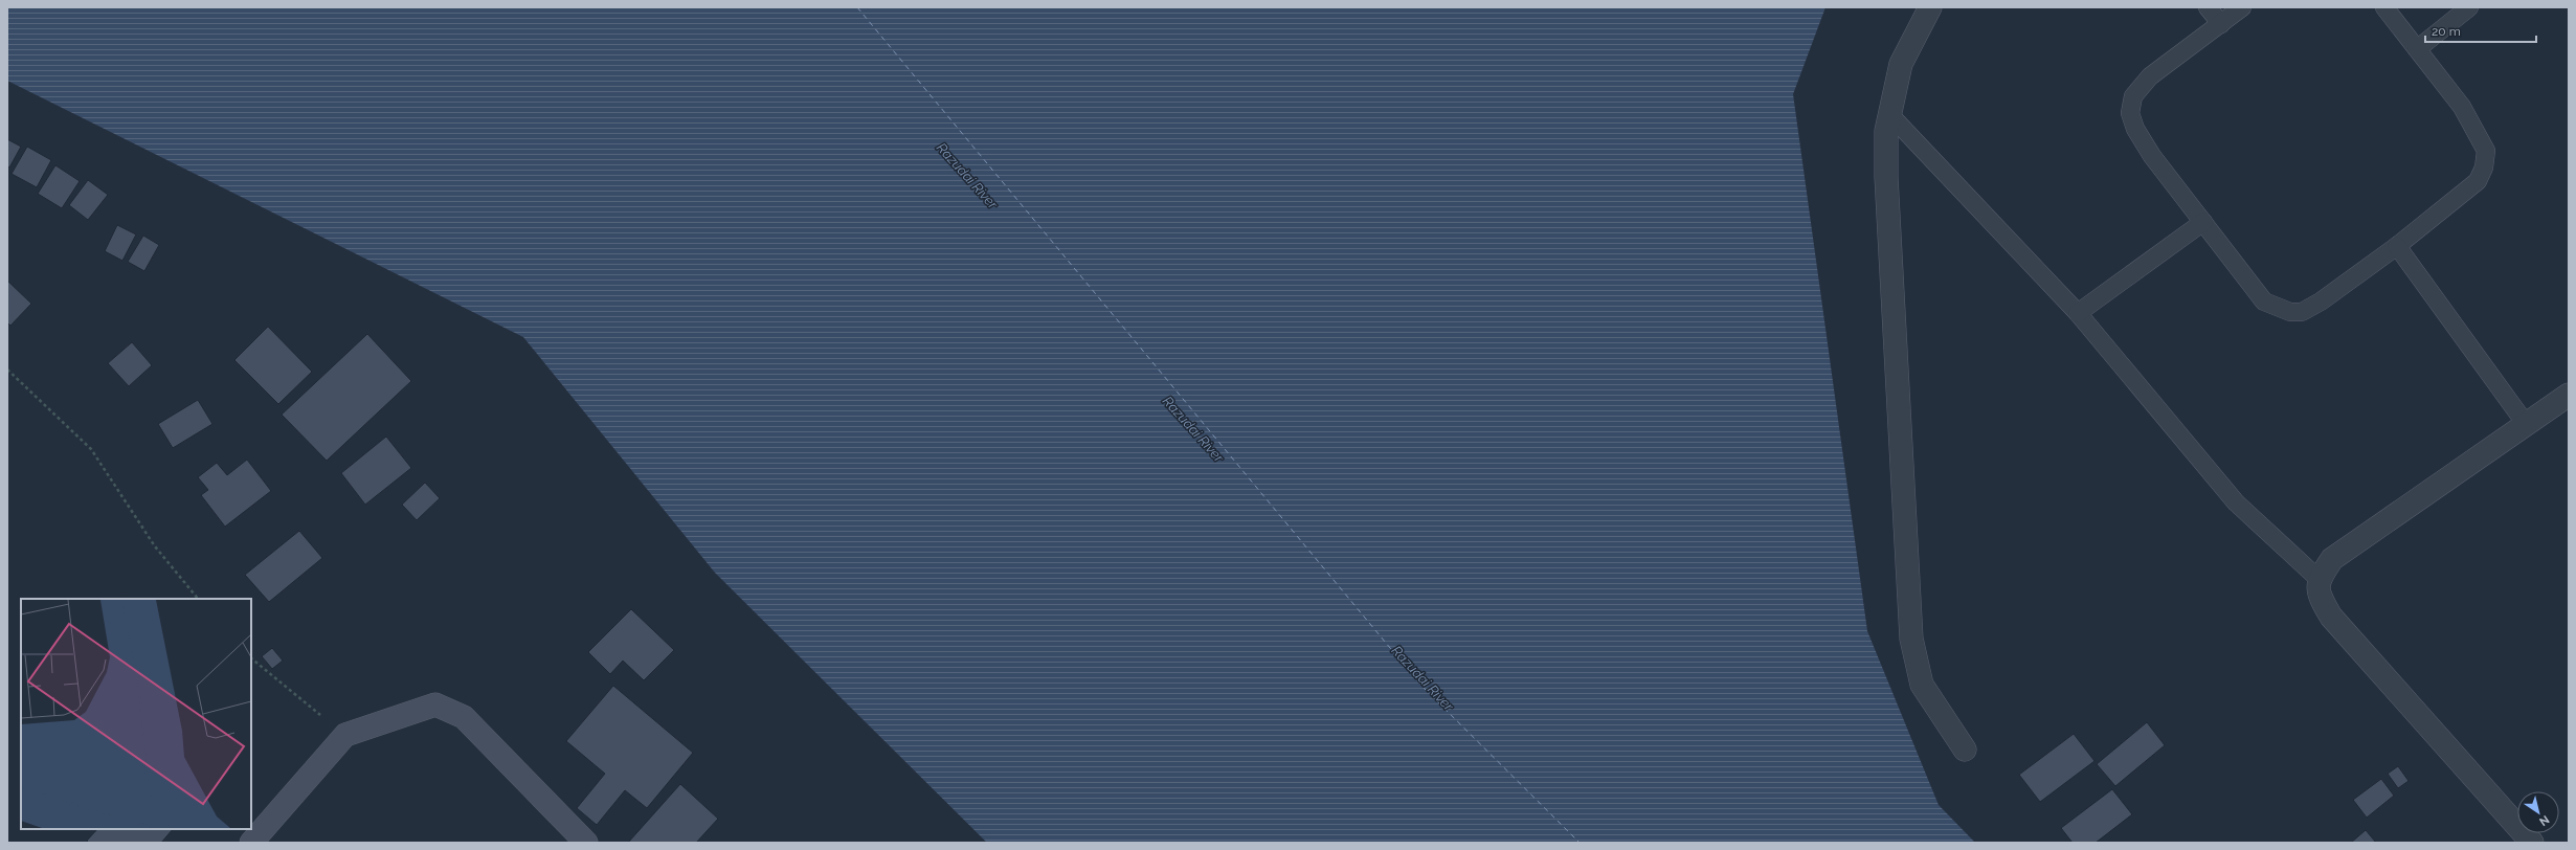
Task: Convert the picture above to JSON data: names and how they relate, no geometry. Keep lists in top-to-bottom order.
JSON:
{
  "water": ["Razudai River"],
  "scale_bar": "20 m",
  "north": "bottom right"
}
